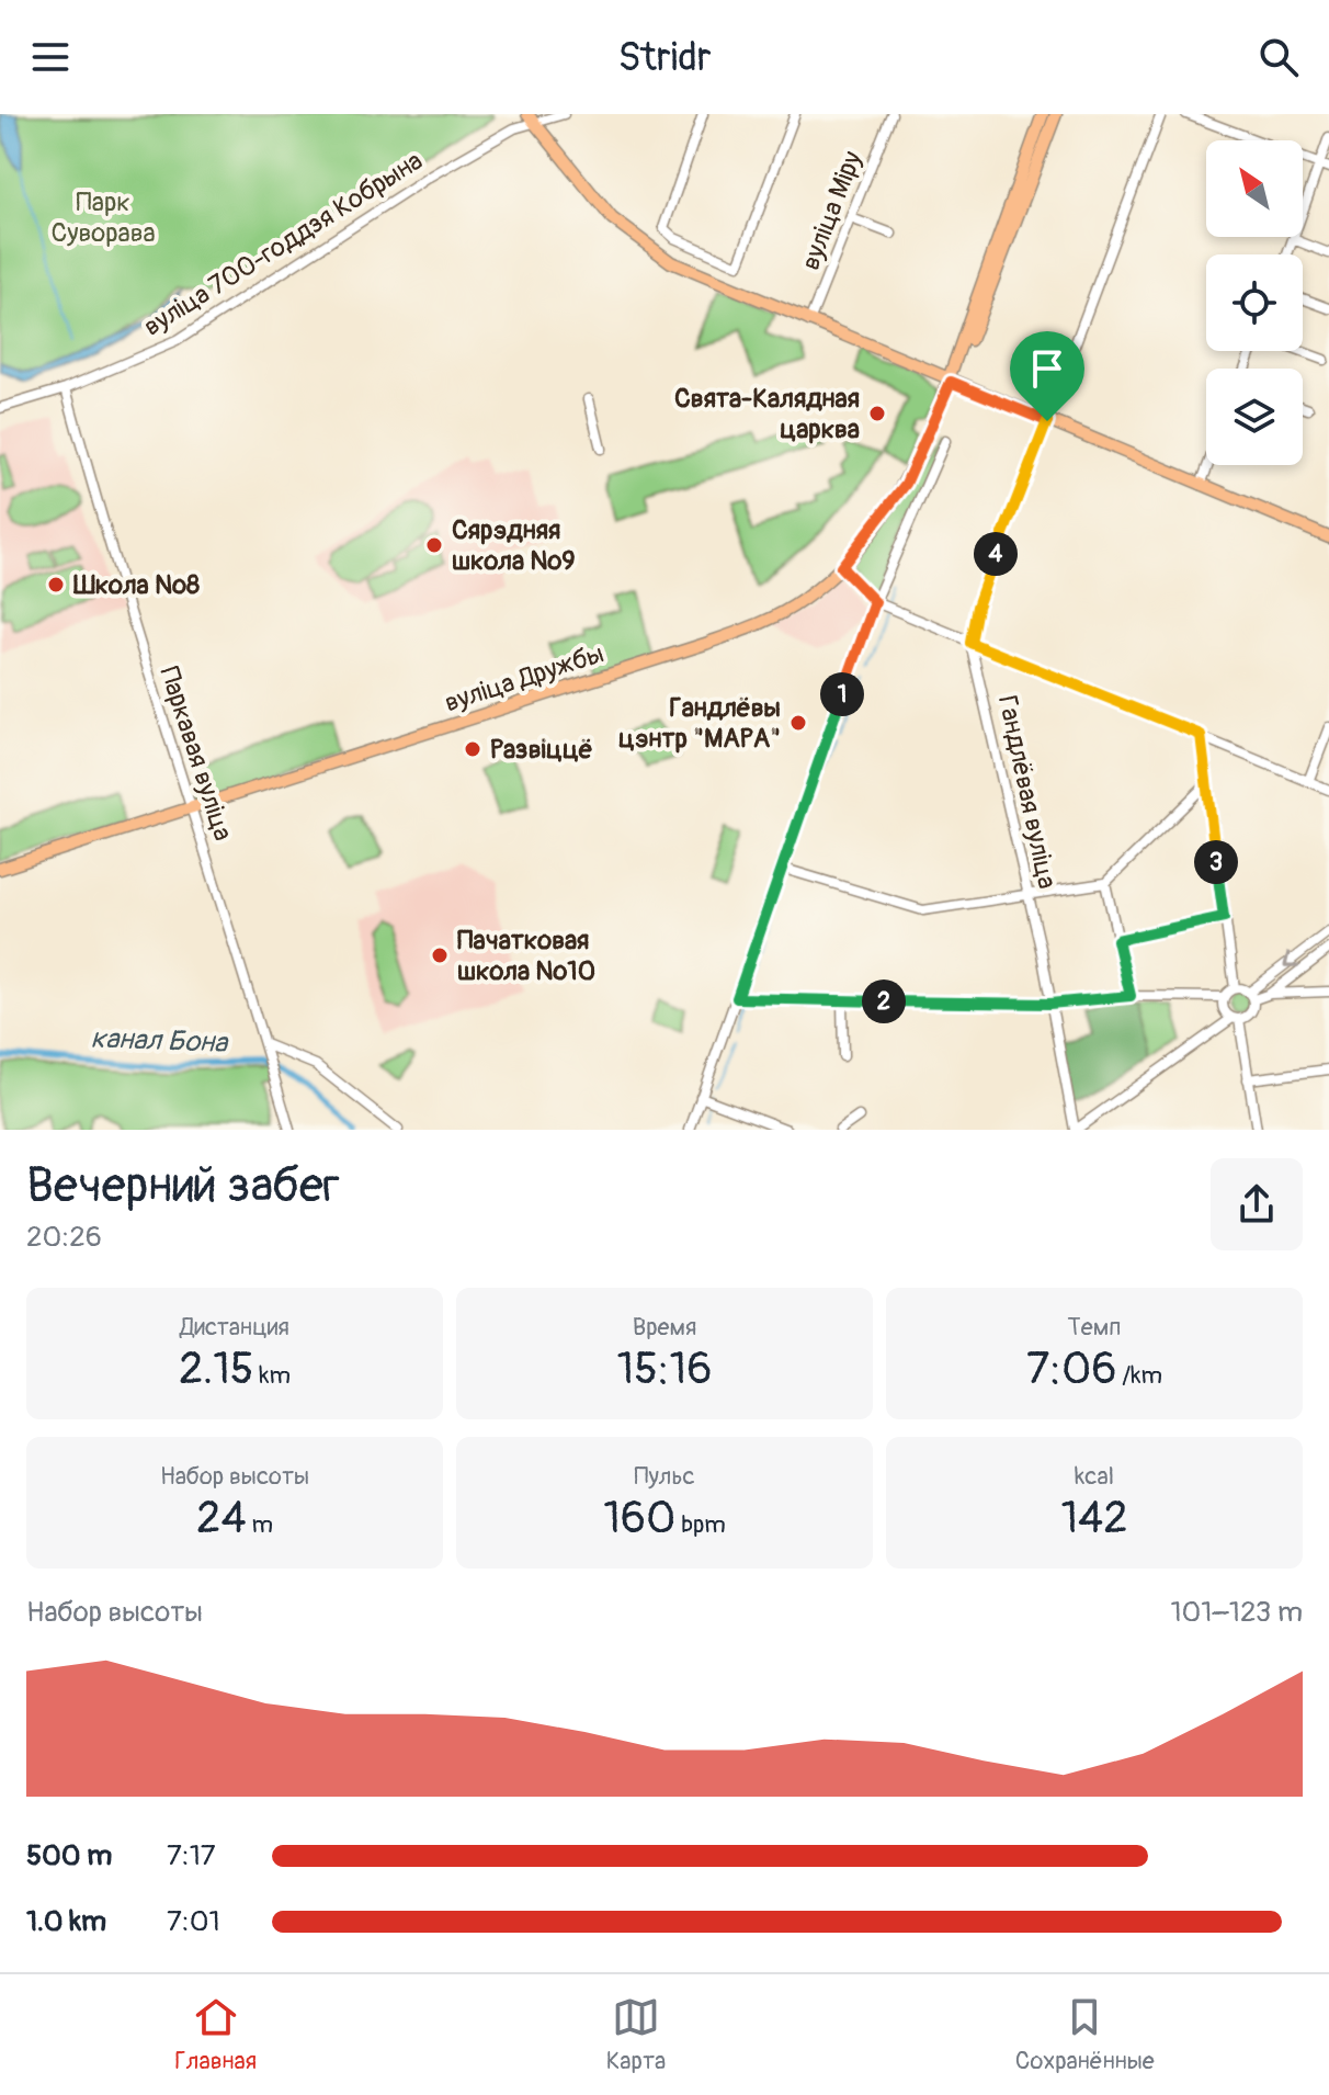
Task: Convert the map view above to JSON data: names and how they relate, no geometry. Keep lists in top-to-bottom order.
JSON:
{
  "streets": {
    "main road": ["вуліца Дружбы"],
    "street": [
      "вуліца Міру",
      "вуліца 700-годдзя Кобрына",
      "Паркавая вуліца",
      "Гандлёвая вуліца"
    ]
  },
  "crossings": [
    ["вуліца 700-годдзя Кобрына", "Паркавая вуліца"],
    ["вуліца Дружбы", "Паркавая вуліца"]
  ],
  "water": ["канал Бона"],
  "parks": ["Парк Суворава"],
  "places": [
    "Свята-Калядная царква",
    "Сярэдняя школа №9",
    "Школа №8",
    "Гандлёвы цэнтр \"МАРА\"",
    "Развіццё",
    "Пачатковая школа №10"
  ],
  "north": "top left",
  "page": {
    "header": "Stridr",
    "pins": [
      "4",
      "1",
      "3",
      "2"
    ],
    "heading": ["Вечерний забег", "20:26"],
    "stats": [
      ["Дистанция", "2.15 km"],
      ["Время", "15:16"],
      ["Темп", "7:06 /km"],
      ["Набор высоты", "24 m"],
      ["Пульс", "160 bpm"],
      ["kcal", "142"]
    ],
    "chart": ["Набор высоты", "101–123 m"],
    "list": [
      {
        "name": "500 m",
        "note": "7:17"
      },
      {
        "name": "1.0 km",
        "note": "7:01"
      }
    ],
    "tabs": ["Главная", "Карта", "Сохранённые"]
  }
}
